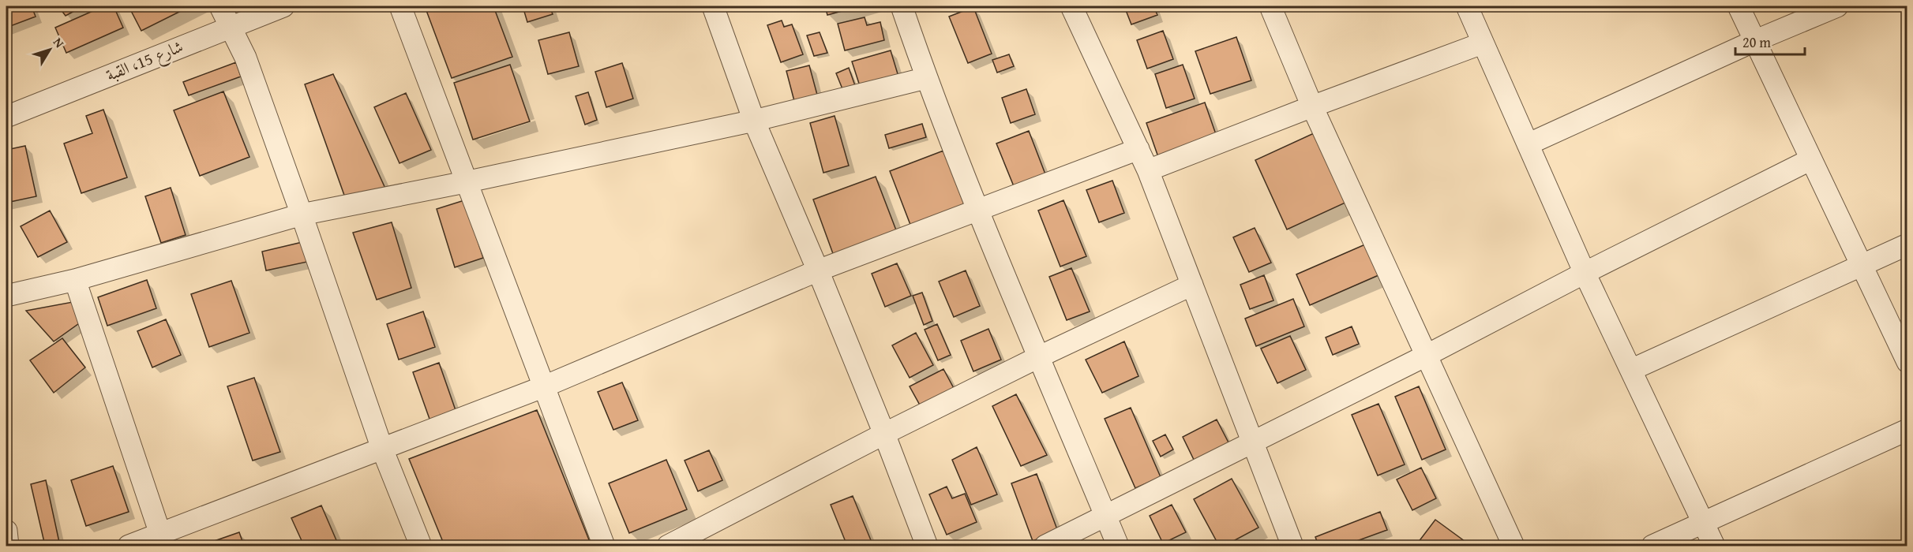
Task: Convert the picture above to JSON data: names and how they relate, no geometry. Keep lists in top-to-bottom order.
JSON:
{
  "streets": {
    "street": ["شارع 15، القبة"]
  },
  "scale_bar": "20 m",
  "north": "top right"
}
